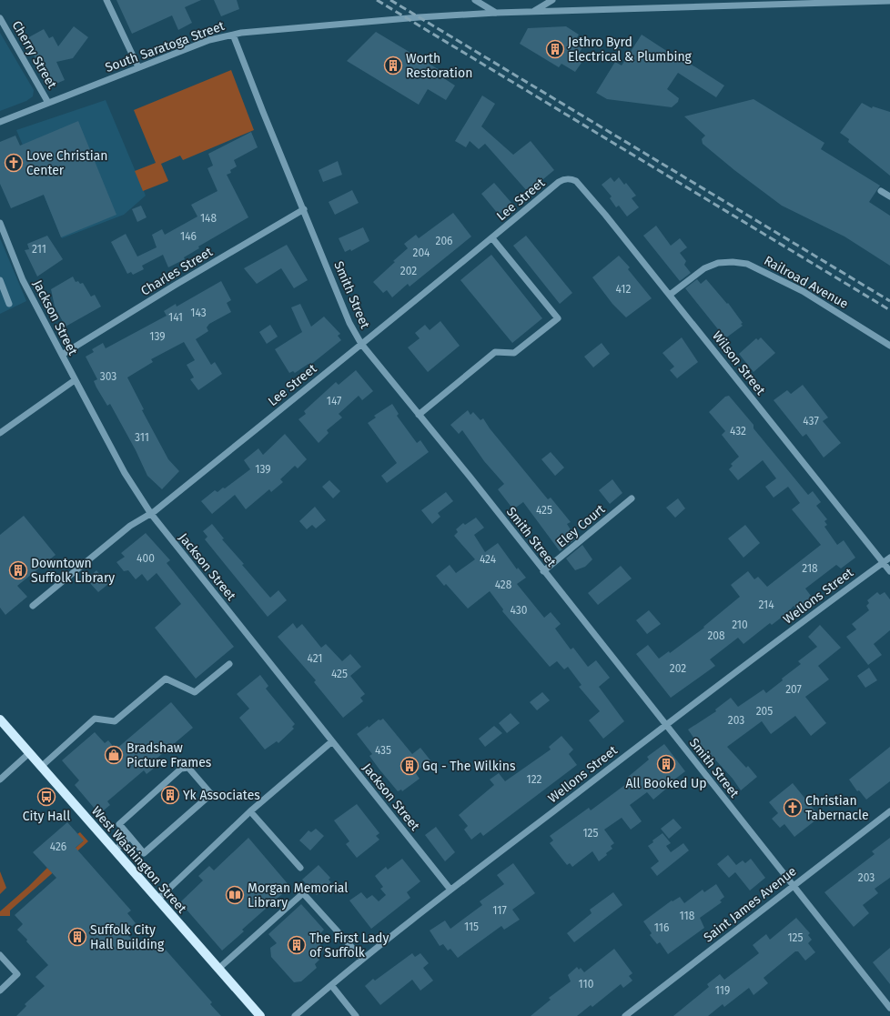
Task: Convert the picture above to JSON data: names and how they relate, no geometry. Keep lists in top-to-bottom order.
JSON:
{
  "streets": {
    "main road": ["West Washington Street"],
    "street": [
      "South Saratoga Street",
      "Cherry Street",
      "Lee Street",
      "Charles Street",
      "Railroad Avenue",
      "Smith Street",
      "Jackson Street",
      "Wilson Street",
      "Eley Court",
      "Wellons Street",
      "Saint James Avenue"
    ]
  },
  "crossings": [
    ["South Saratoga Street", "Cherry Street"],
    ["South Saratoga Street", "Smith Street"],
    ["Lee Street", "Smith Street"],
    ["Lee Street", "Jackson Street"],
    ["Lee Street", "Wilson Street"],
    ["Charles Street", "Smith Street"],
    ["Charles Street", "Jackson Street"],
    ["Railroad Avenue", "Wilson Street"],
    ["Smith Street", "Eley Court"],
    ["Smith Street", "Wellons Street"],
    ["Smith Street", "Saint James Avenue"],
    ["Jackson Street", "Wellons Street"],
    ["Wilson Street", "Wellons Street"]
  ],
  "places": {
    "building": [
      "Jethro Byrd Electrical & Plumbing",
      "Worth Restoration",
      "Downtown Suffolk Library",
      "All Booked Up",
      "Gq - The Wilkins",
      "Yk Associates",
      "Suffolk City Hall Building",
      "The First Lady of Suffolk"
    ],
    "church": ["Love Christian Center", "Christian Tabernacle"],
    "shop": ["Bradshaw Picture Frames"],
    "bus stop": ["City Hall"],
    "library": ["Morgan Memorial Library"]
  },
  "house_numbers": [
    "148",
    "146",
    "206",
    "211",
    "204",
    "202",
    "412",
    "143",
    "141",
    "139",
    "303",
    "147",
    "437",
    "432",
    "311",
    "139",
    "425",
    "400",
    "424",
    "218",
    "428",
    "214",
    "430",
    "210",
    "208",
    "421",
    "202",
    "425",
    "207",
    "205",
    "203",
    "435",
    "122",
    "125",
    "426",
    "203",
    "117",
    "118",
    "115",
    "116",
    "125",
    "110",
    "119"
  ]
}
